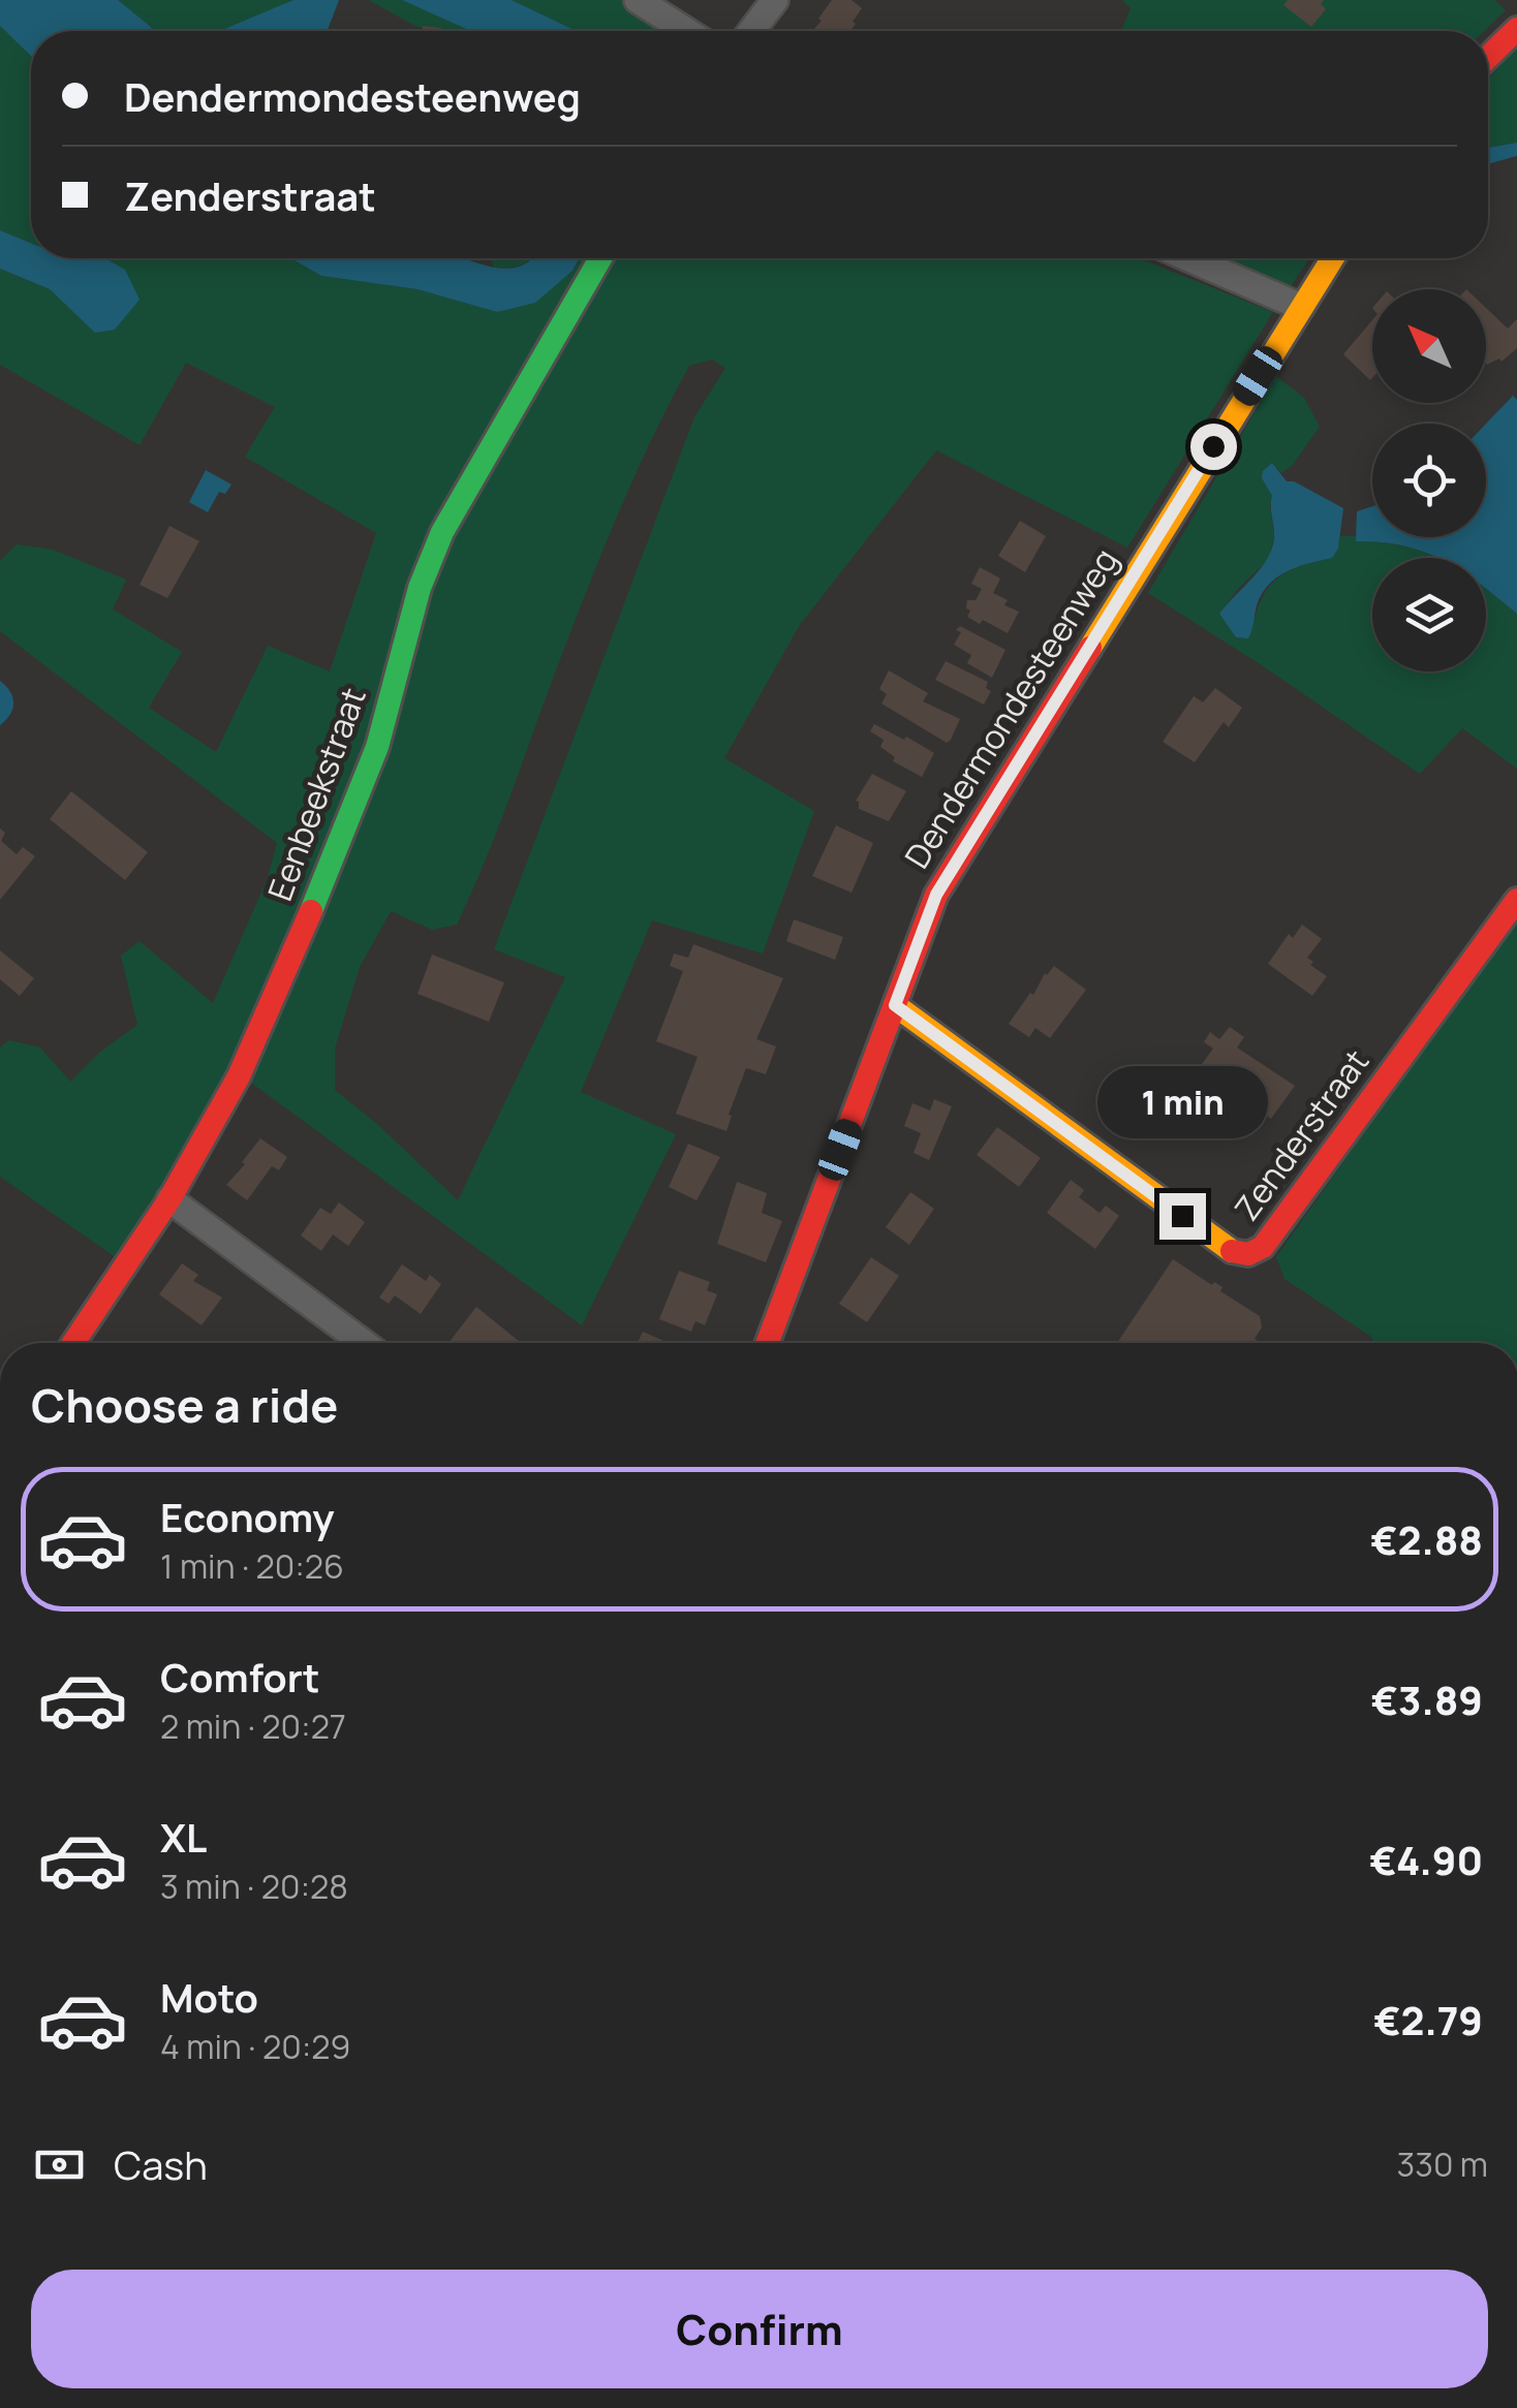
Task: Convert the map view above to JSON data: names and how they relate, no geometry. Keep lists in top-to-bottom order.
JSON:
{
  "streets": {
    "street": ["Dendermondesteenweg", "Eenbeekstraat", "Zenderstraat"]
  },
  "crossings": [
    ["Dendermondesteenweg", "Zenderstraat"]
  ],
  "north": "top left",
  "page": {
    "banner": ["Dendermondesteenweg", "Zenderstraat"],
    "bubble": "1 min",
    "heading": "Choose a ride",
    "list": [
      {
        "name": "Economy",
        "note": "1 min · 20:26",
        "value": "€2.88"
      },
      {
        "name": "Comfort",
        "note": "2 min · 20:27",
        "value": "€3.89"
      },
      {
        "name": "XL",
        "note": "3 min · 20:28",
        "value": "€4.90"
      },
      {
        "name": "Moto",
        "note": "4 min · 20:29",
        "value": "€2.79"
      }
    ],
    "pay": ["Cash", "330 m"],
    "buttons": "Confirm"
  }
}
